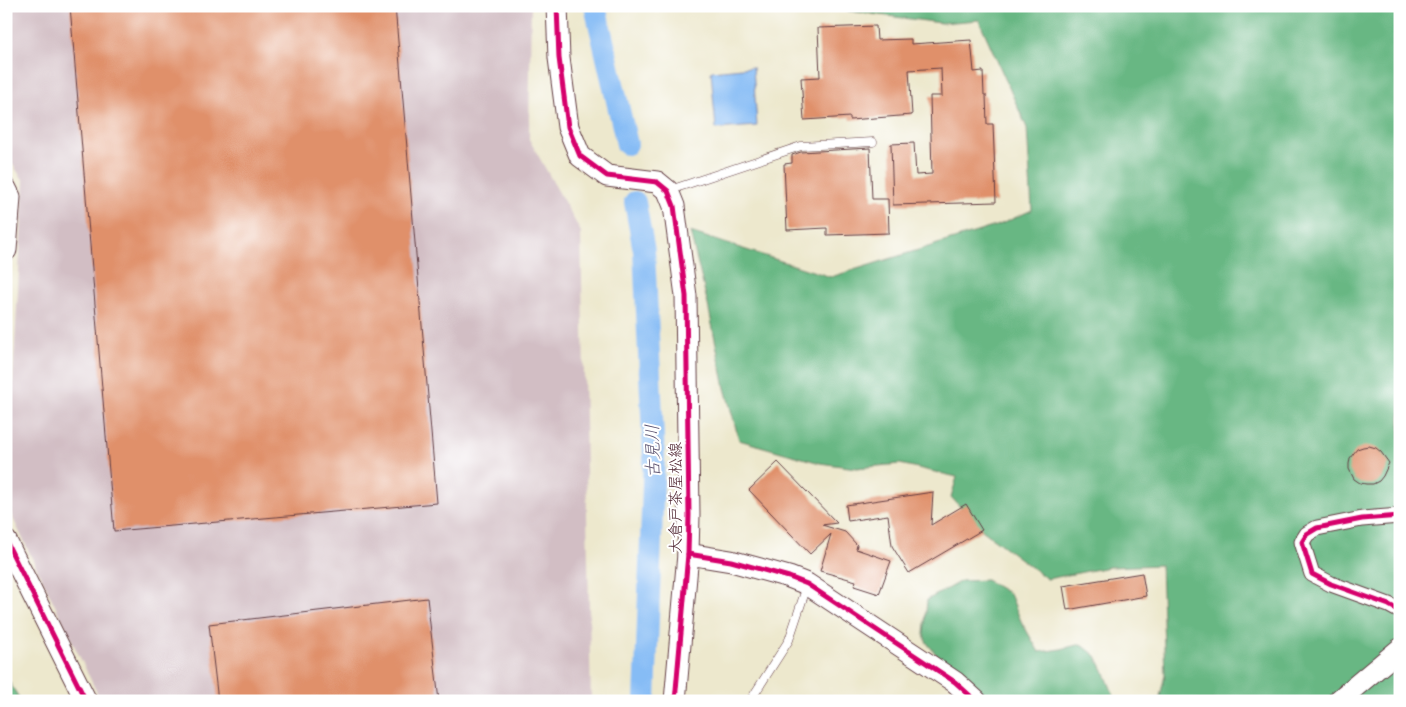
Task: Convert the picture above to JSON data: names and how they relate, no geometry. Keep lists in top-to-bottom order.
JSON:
{
  "streets": {
    "street": ["大倉戸茶屋松線"]
  },
  "water": ["古見川"]
}
